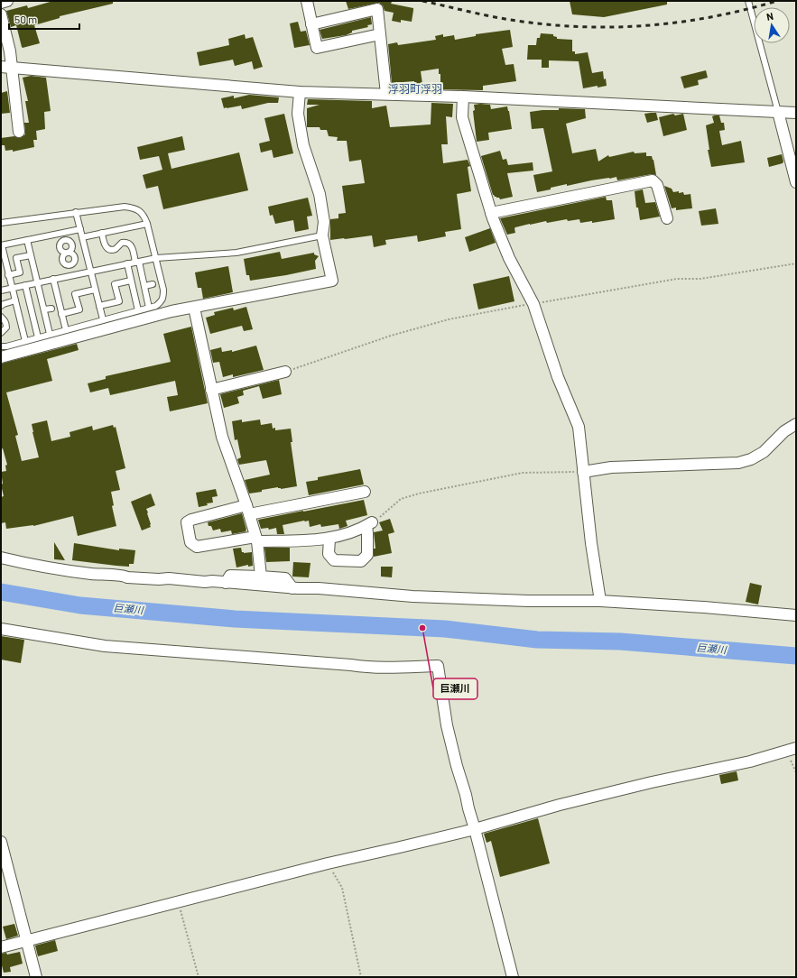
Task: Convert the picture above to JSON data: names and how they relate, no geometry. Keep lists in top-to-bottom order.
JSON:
{
  "districts": ["浮羽町浮羽"],
  "water": ["巨瀬川"],
  "places": ["巨瀬川"],
  "scale_bar": "50 m",
  "north": "top"
}
